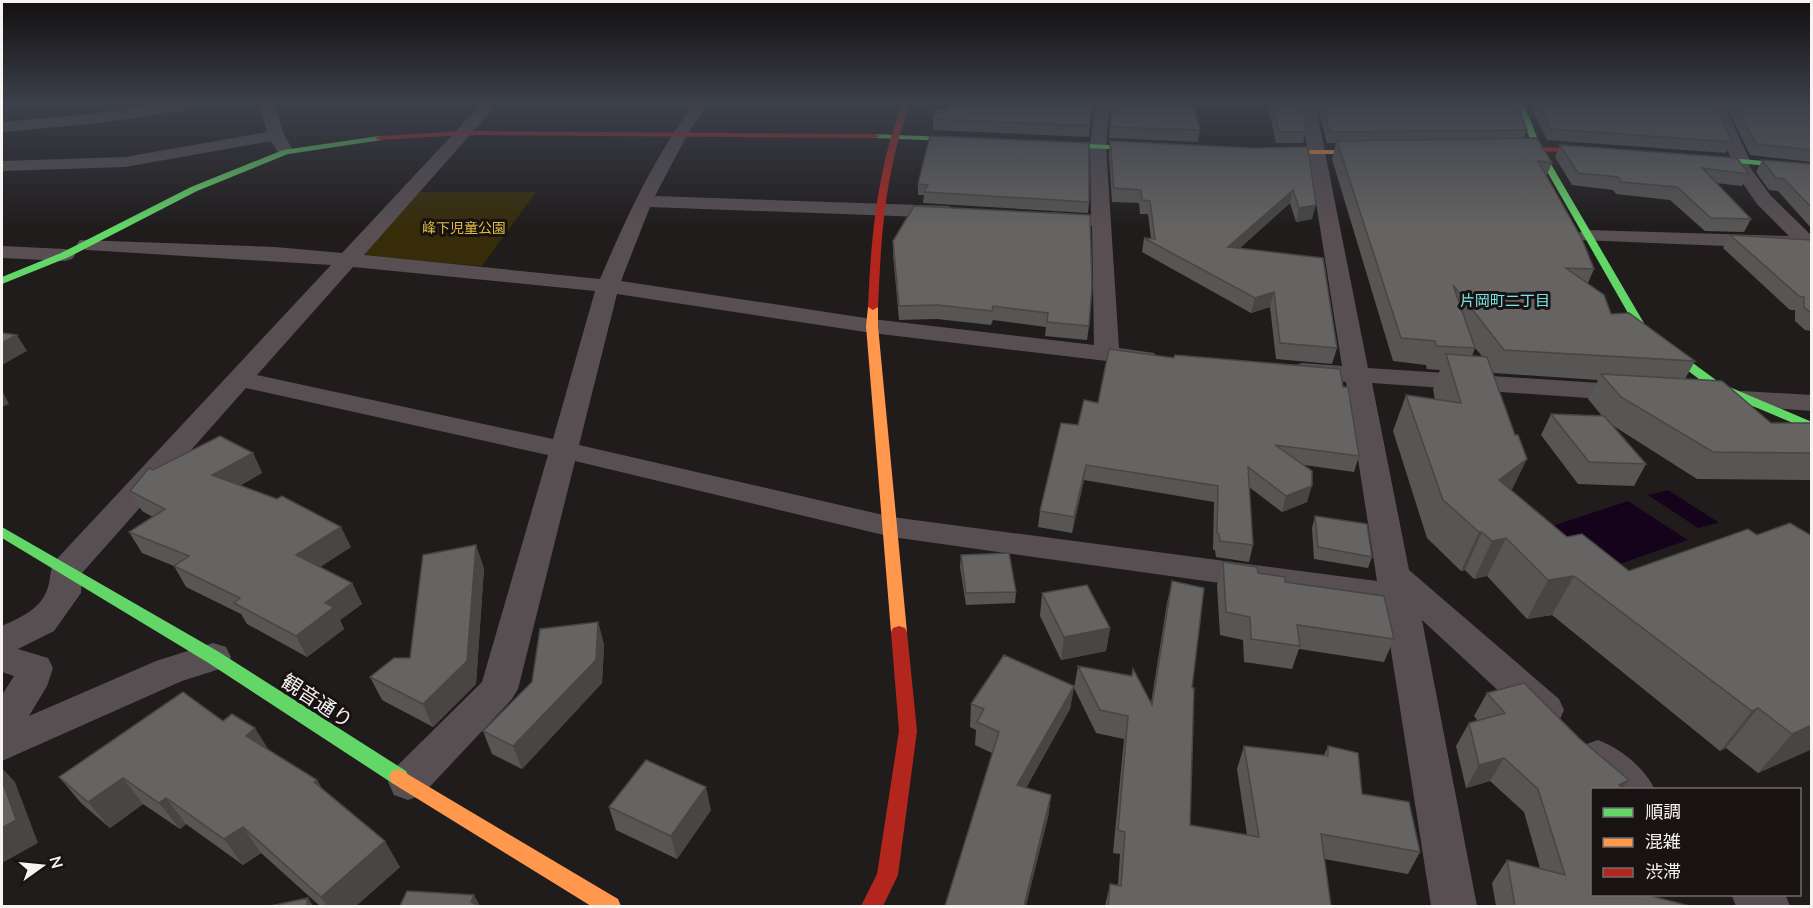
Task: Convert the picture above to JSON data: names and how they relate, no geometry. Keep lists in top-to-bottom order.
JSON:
{
  "streets": {
    "street": ["観音通り"]
  },
  "districts": ["片岡町二丁目"],
  "parks": ["峰下児童公園"],
  "legend": ["順調", "混雑", "渋滞"],
  "north": "right"
}
